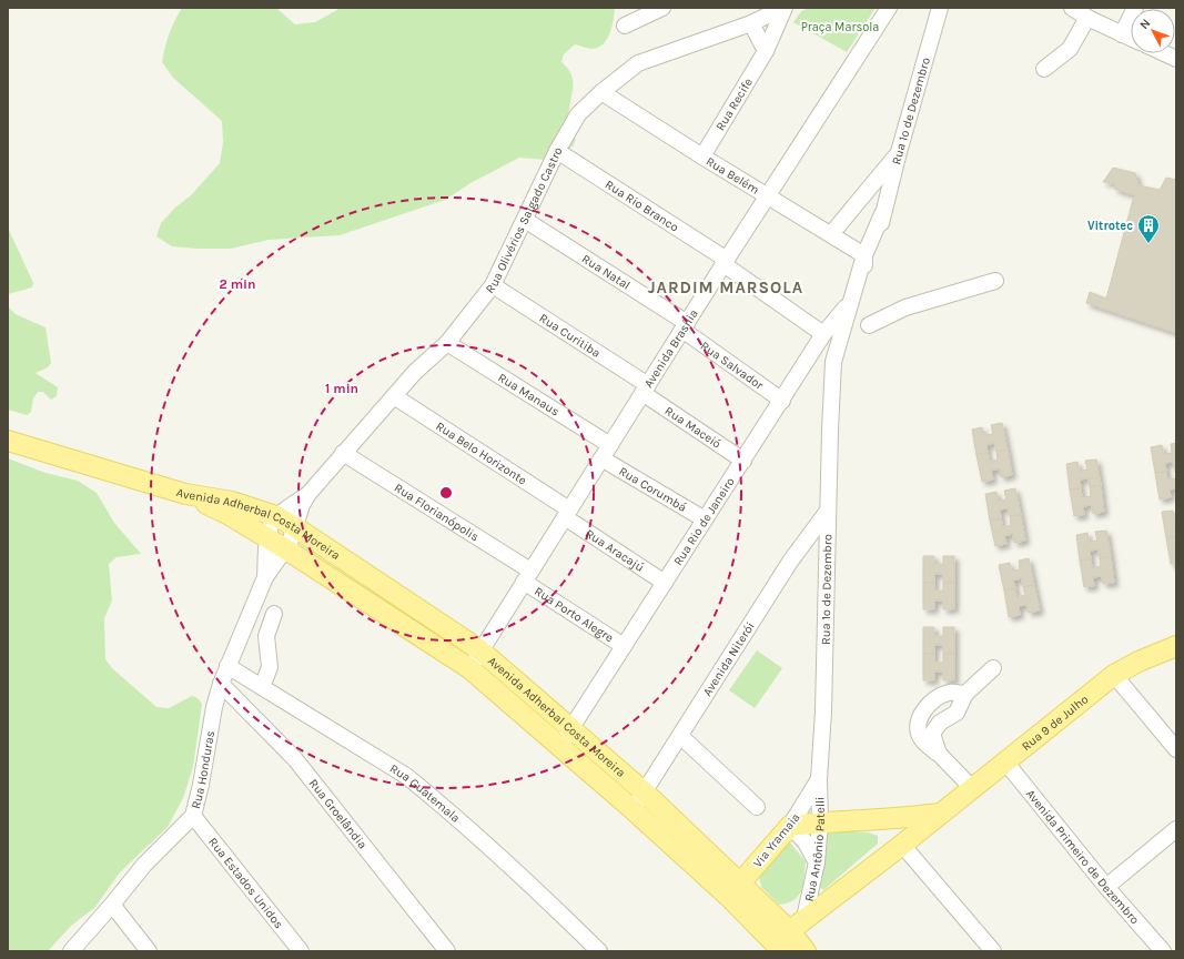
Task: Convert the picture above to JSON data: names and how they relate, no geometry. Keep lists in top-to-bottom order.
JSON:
{
  "streets": {
    "main road": ["Avenida Adherbal Costa Moreira", "Rua 9 de Julho", "Via Yramaia"],
    "street": [
      "Rua Recife",
      "Rua 1º de Dezembro",
      "Rua Belém",
      "Rua Rio Branco",
      "Rua Olivérios Salgado Castro",
      "Rua Natal",
      "Rua Curitiba",
      "Avenida Brasília",
      "Rua Salvador",
      "Rua Manaus",
      "Rua Maceió",
      "Rua Belo Horizonte",
      "Rua Corumbá",
      "Rua Florianópolis",
      "Rua Rio de Janeiro",
      "Rua Aracajú",
      "Rua Porto Alegre",
      "Avenida Niterói",
      "Rua Honduras",
      "Rua Guatemala",
      "Rua Groelândia",
      "Rua Antônio Patelli",
      "Avenida Primeiro de Dezembro",
      "Rua Estados Unidos"
    ]
  },
  "crossings": [
    ["Rua Recife", "Rua Belém"],
    ["Rua Recife", "Rua Olivérios Salgado Castro"],
    ["Rua 1º de Dezembro", "Rua Belém"],
    ["Rua 1º de Dezembro", "Rua Rio de Janeiro"],
    ["Rua 1º de Dezembro", "Avenida Niterói"],
    ["Rua 1º de Dezembro", "Via Yramaia"],
    ["Rua 1º de Dezembro", "Rua Antônio Patelli"],
    ["Rua Belém", "Rua Olivérios Salgado Castro"],
    ["Rua Belém", "Avenida Brasília"],
    ["Rua Rio Branco", "Rua Olivérios Salgado Castro"],
    ["Rua Rio Branco", "Avenida Brasília"],
    ["Rua Rio Branco", "Rua Rio de Janeiro"],
    ["Rua Olivérios Salgado Castro", "Rua Natal"],
    ["Rua Olivérios Salgado Castro", "Rua Curitiba"],
    ["Rua Olivérios Salgado Castro", "Rua Manaus"],
    ["Rua Olivérios Salgado Castro", "Rua Belo Horizonte"],
    ["Rua Olivérios Salgado Castro", "Rua Florianópolis"],
    ["Rua Natal", "Avenida Brasília"],
    ["Rua Natal", "Rua Salvador"],
    ["Rua Curitiba", "Avenida Brasília"],
    ["Rua Curitiba", "Rua Maceió"],
    ["Avenida Brasília", "Rua Salvador"],
    ["Avenida Brasília", "Rua Manaus"],
    ["Avenida Brasília", "Rua Maceió"],
    ["Avenida Brasília", "Rua Belo Horizonte"],
    ["Avenida Brasília", "Rua Corumbá"],
    ["Avenida Brasília", "Rua Florianópolis"],
    ["Avenida Brasília", "Avenida Adherbal Costa Moreira"],
    ["Avenida Brasília", "Rua Aracajú"],
    ["Avenida Brasília", "Rua Porto Alegre"],
    ["Rua Salvador", "Rua Rio de Janeiro"],
    ["Rua Manaus", "Rua Corumbá"],
    ["Rua Maceió", "Rua Rio de Janeiro"],
    ["Rua Belo Horizonte", "Rua Aracajú"],
    ["Rua Corumbá", "Rua Rio de Janeiro"],
    ["Rua Florianópolis", "Rua Porto Alegre"],
    ["Rua Rio de Janeiro", "Avenida Adherbal Costa Moreira"],
    ["Rua Rio de Janeiro", "Rua Aracajú"],
    ["Rua Rio de Janeiro", "Rua Porto Alegre"],
    ["Avenida Adherbal Costa Moreira", "Avenida Niterói"],
    ["Avenida Adherbal Costa Moreira", "Rua 9 de Julho"],
    ["Avenida Adherbal Costa Moreira", "Via Yramaia"],
    ["Rua 9 de Julho", "Rua Antônio Patelli"],
    ["Rua 9 de Julho", "Avenida Primeiro de Dezembro"],
    ["Rua Honduras", "Rua Guatemala"],
    ["Rua Honduras", "Rua Groelândia"],
    ["Rua Honduras", "Rua Estados Unidos"],
    ["Via Yramaia", "Rua Antônio Patelli"]
  ],
  "districts": ["JARDIM MARSOLA"],
  "parks": ["Praça Marsola"],
  "places": {
    "building": ["Vitrotec"]
  },
  "north": "top left",
  "rings": ["2 min", "1 min"]
}
